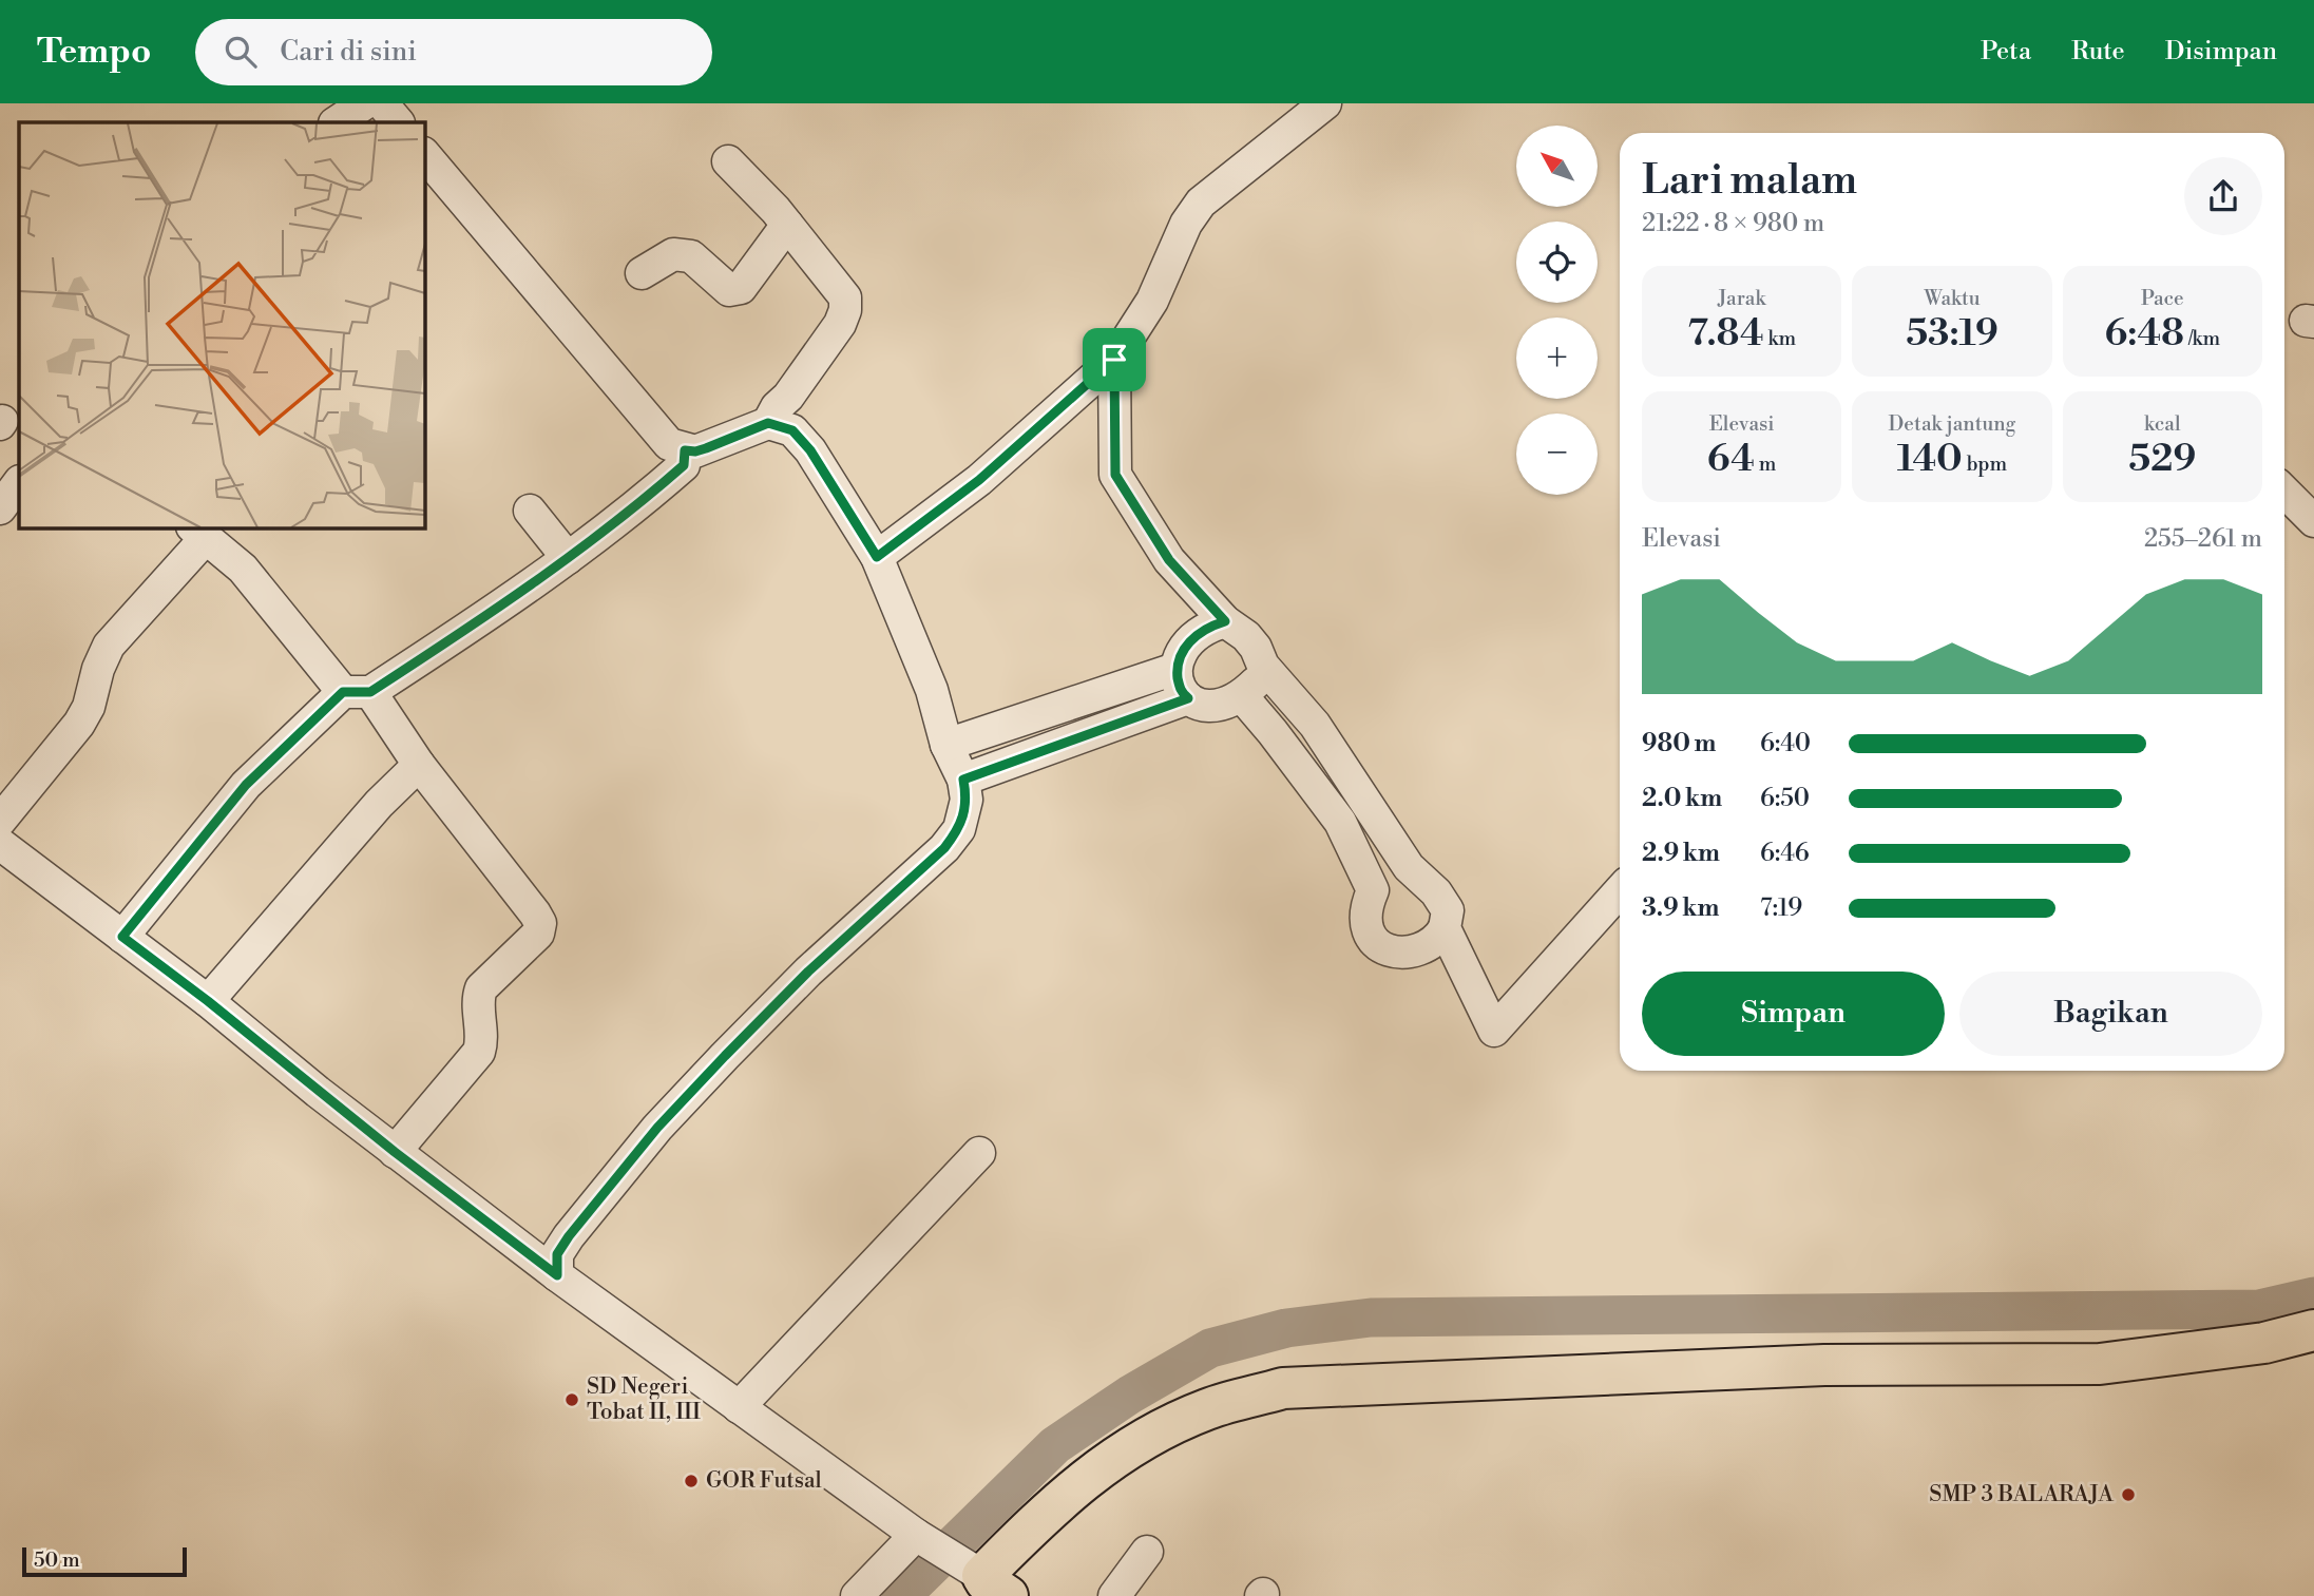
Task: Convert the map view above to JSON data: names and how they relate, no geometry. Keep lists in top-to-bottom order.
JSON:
{
  "places": ["SD Negeri Tobat II, III", "GOR Futsal", "SMP 3 BALARAJA"],
  "scale_bar": "50 m",
  "north": "top left",
  "page": {
    "header": "Tempo",
    "search": "Cari di sini",
    "nav": ["Peta", "Rute", "Disimpan"],
    "map_buttons": ["+", "−"],
    "heading": ["Lari malam", "21:22 · 8 × 980 m"],
    "stats": [
      ["Jarak", "7.84 km"],
      ["Waktu", "53:19"],
      ["Pace", "6:48 /km"],
      ["Elevasi", "64 m"],
      ["Detak jantung", "140 bpm"],
      ["kcal", "529"]
    ],
    "chart": ["Elevasi", "255–261 m"],
    "list": [
      {
        "name": "980 m",
        "note": "6:40"
      },
      {
        "name": "2.0 km",
        "note": "6:50"
      },
      {
        "name": "2.9 km",
        "note": "6:46"
      },
      {
        "name": "3.9 km",
        "note": "7:19"
      }
    ],
    "buttons": ["Simpan", "Bagikan"],
    "scale": "50 m"
  }
}
